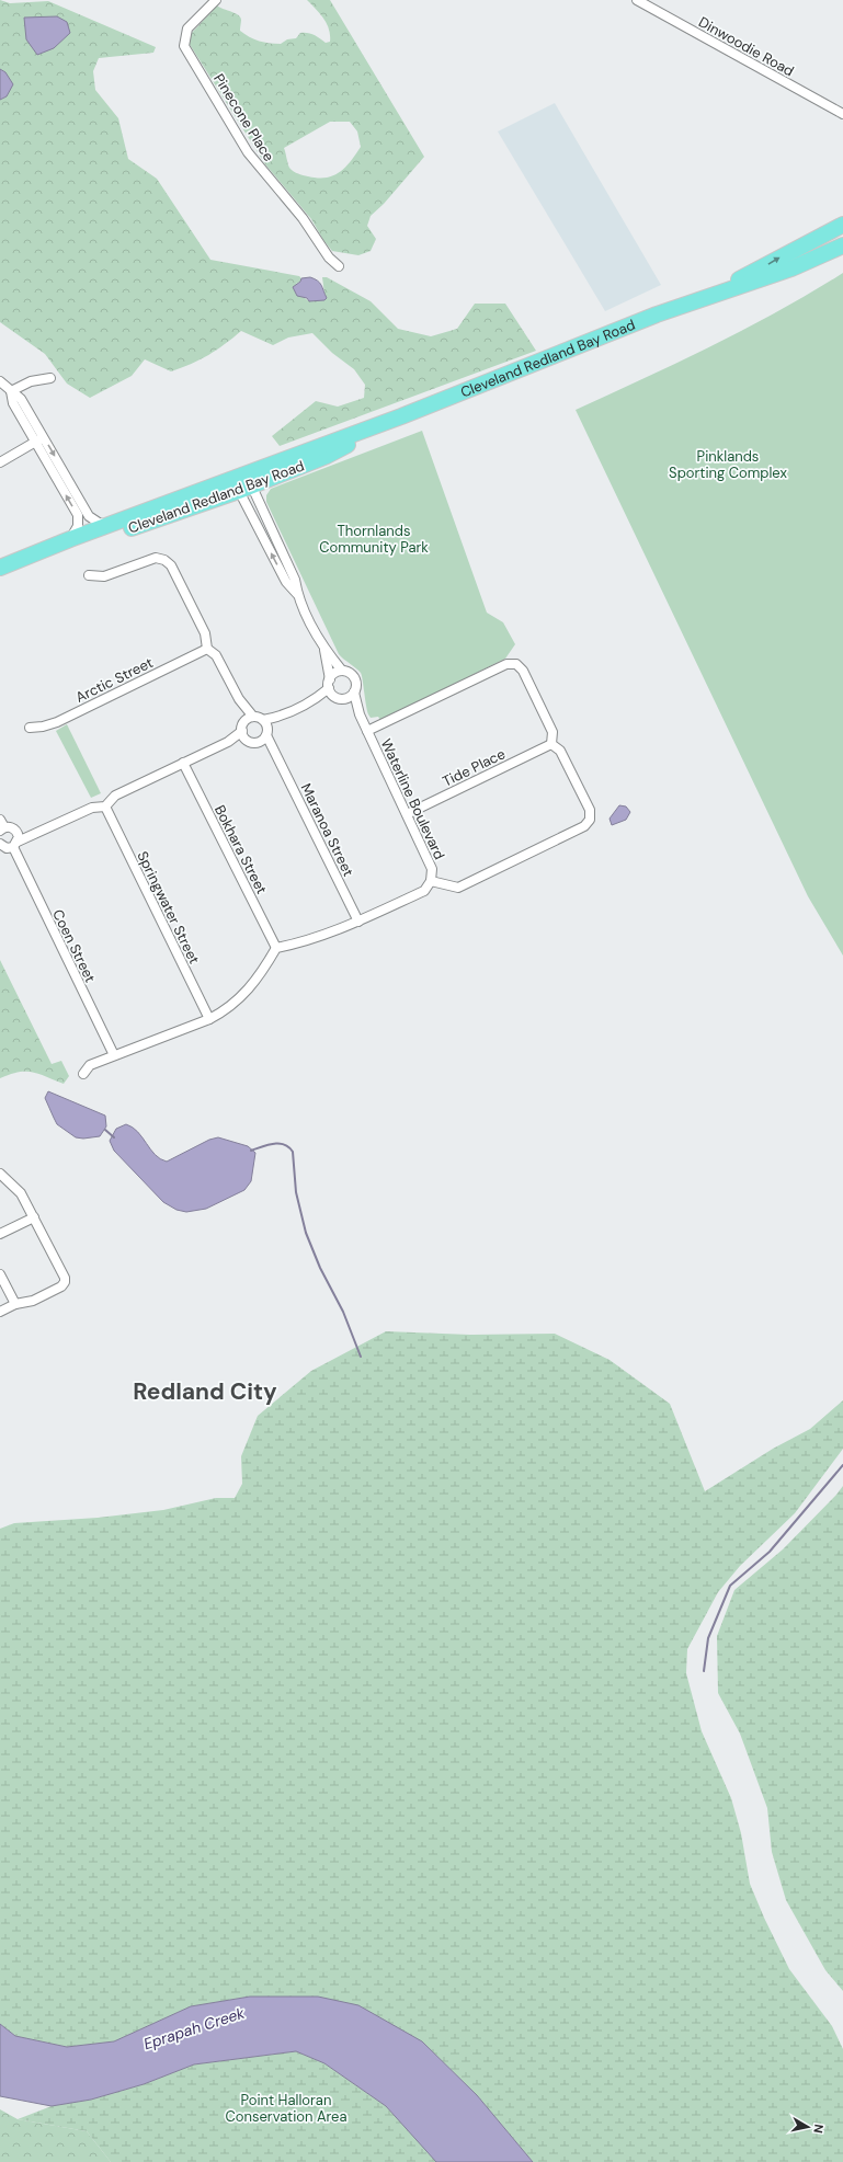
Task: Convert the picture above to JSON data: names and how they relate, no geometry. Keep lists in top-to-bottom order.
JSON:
{
  "streets": {
    "highway": ["Cleveland Redland Bay Road"],
    "street": [
      "Dinwoodie Road",
      "Pinecone Place",
      "Arctic Street",
      "Tide Place",
      "Waterline Boulevard",
      "Maranoa Street",
      "Bokhara Street",
      "Springwater Street",
      "Coen Street"
    ]
  },
  "crossings": [
    ["Tide Place", "Waterline Boulevard"],
    ["Waterline Boulevard", "Maranoa Street"],
    ["Waterline Boulevard", "Bokhara Street"]
  ],
  "districts": ["Redland City"],
  "water": ["Eprapah Creek"],
  "parks": ["Pinklands Sporting Complex", "Thornlands Community Park", "Point Halloran Conservation Area"],
  "north": "right"
}
